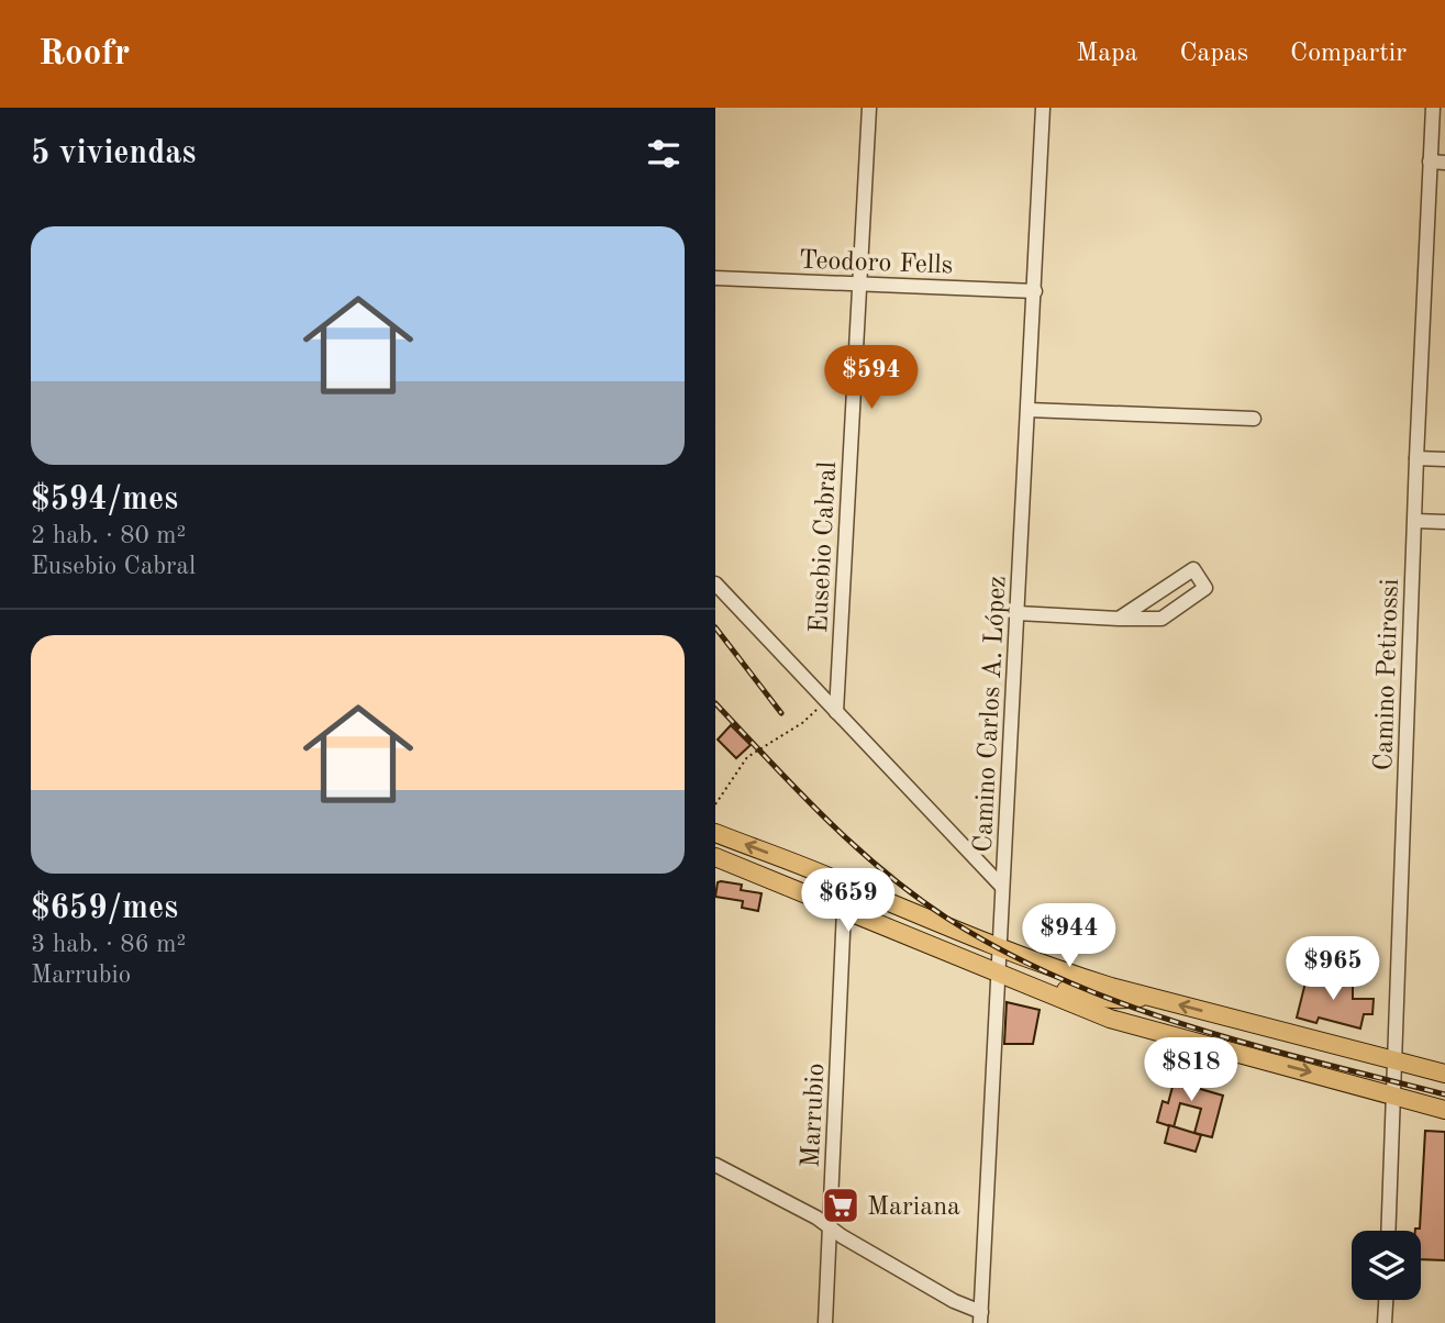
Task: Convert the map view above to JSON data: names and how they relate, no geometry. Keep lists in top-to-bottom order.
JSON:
{
  "streets": {
    "street": [
      "Teodoro Fells",
      "Eusebio Cabral",
      "Camino Petirossi",
      "Camino Carlos A. López",
      "Marrubio"
    ]
  },
  "crossings": [
    ["Teodoro Fells", "Eusebio Cabral"],
    ["Teodoro Fells", "Camino Carlos A. López"]
  ],
  "places": {
    "supermarket": ["Mariana"]
  },
  "page": {
    "header": "Roofr",
    "nav": ["Mapa", "Capas", "Compartir"],
    "heading": "5 viviendas",
    "list": [
      {
        "name": "$594/mes",
        "note": "2 hab. · 80 m² · Eusebio Cabral"
      },
      {
        "name": "$659/mes",
        "note": "3 hab. · 86 m² · Marrubio"
      }
    ],
    "price": [
      "$594",
      "$659",
      "$944",
      "$965",
      "$818"
    ]
  }
}
